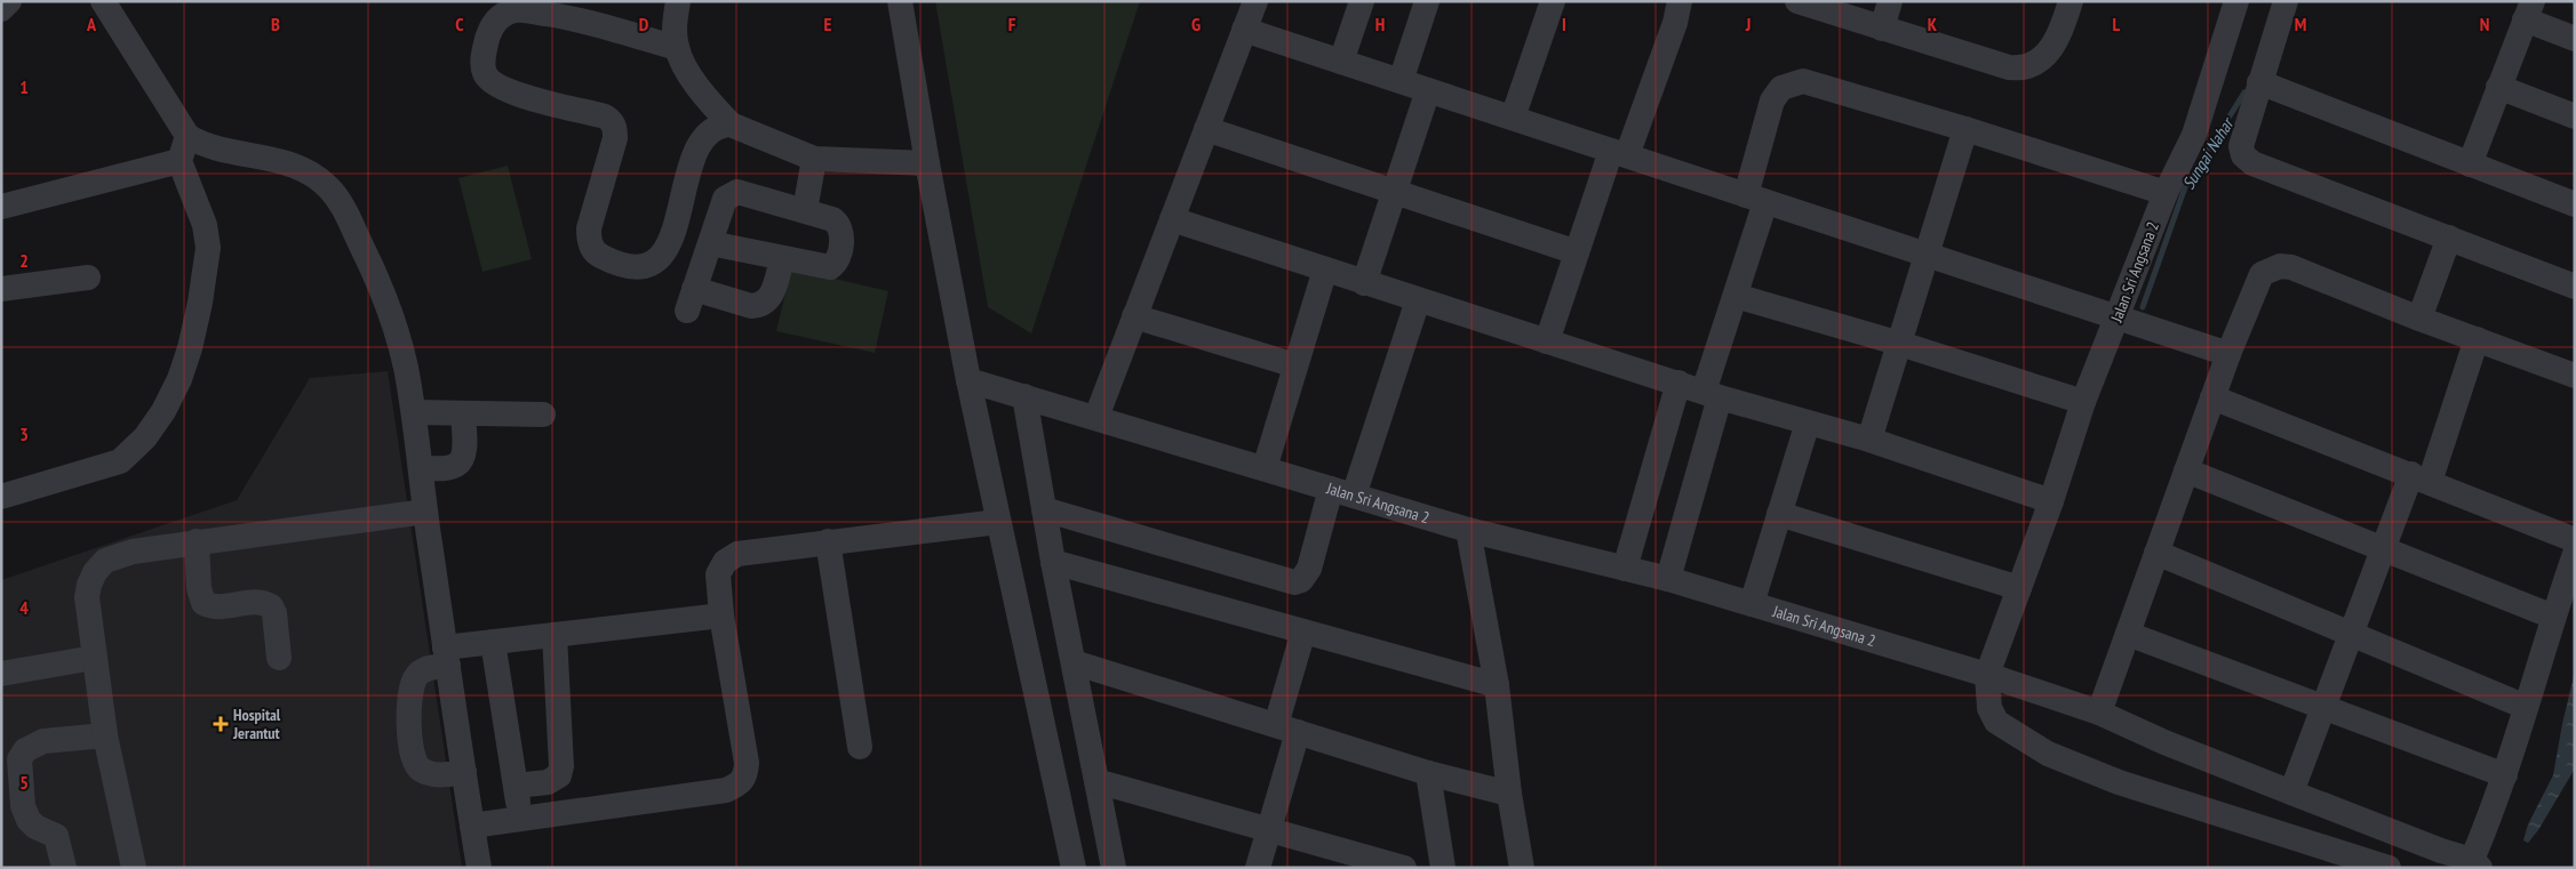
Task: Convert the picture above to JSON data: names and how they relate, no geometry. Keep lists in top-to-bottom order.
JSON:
{
  "streets": {
    "street": ["Jalan Sri Angsana 2"]
  },
  "water": ["Sungai Nahar"],
  "places": {
    "health": ["Hospital Jerantut"]
  },
  "grid": {
    "columns": [
      "A",
      "B",
      "C",
      "D",
      "E",
      "F",
      "G",
      "H",
      "I",
      "J",
      "K",
      "L",
      "M",
      "N"
    ],
    "rows": [
      "1",
      "2",
      "3",
      "4",
      "5"
    ]
  }
}
